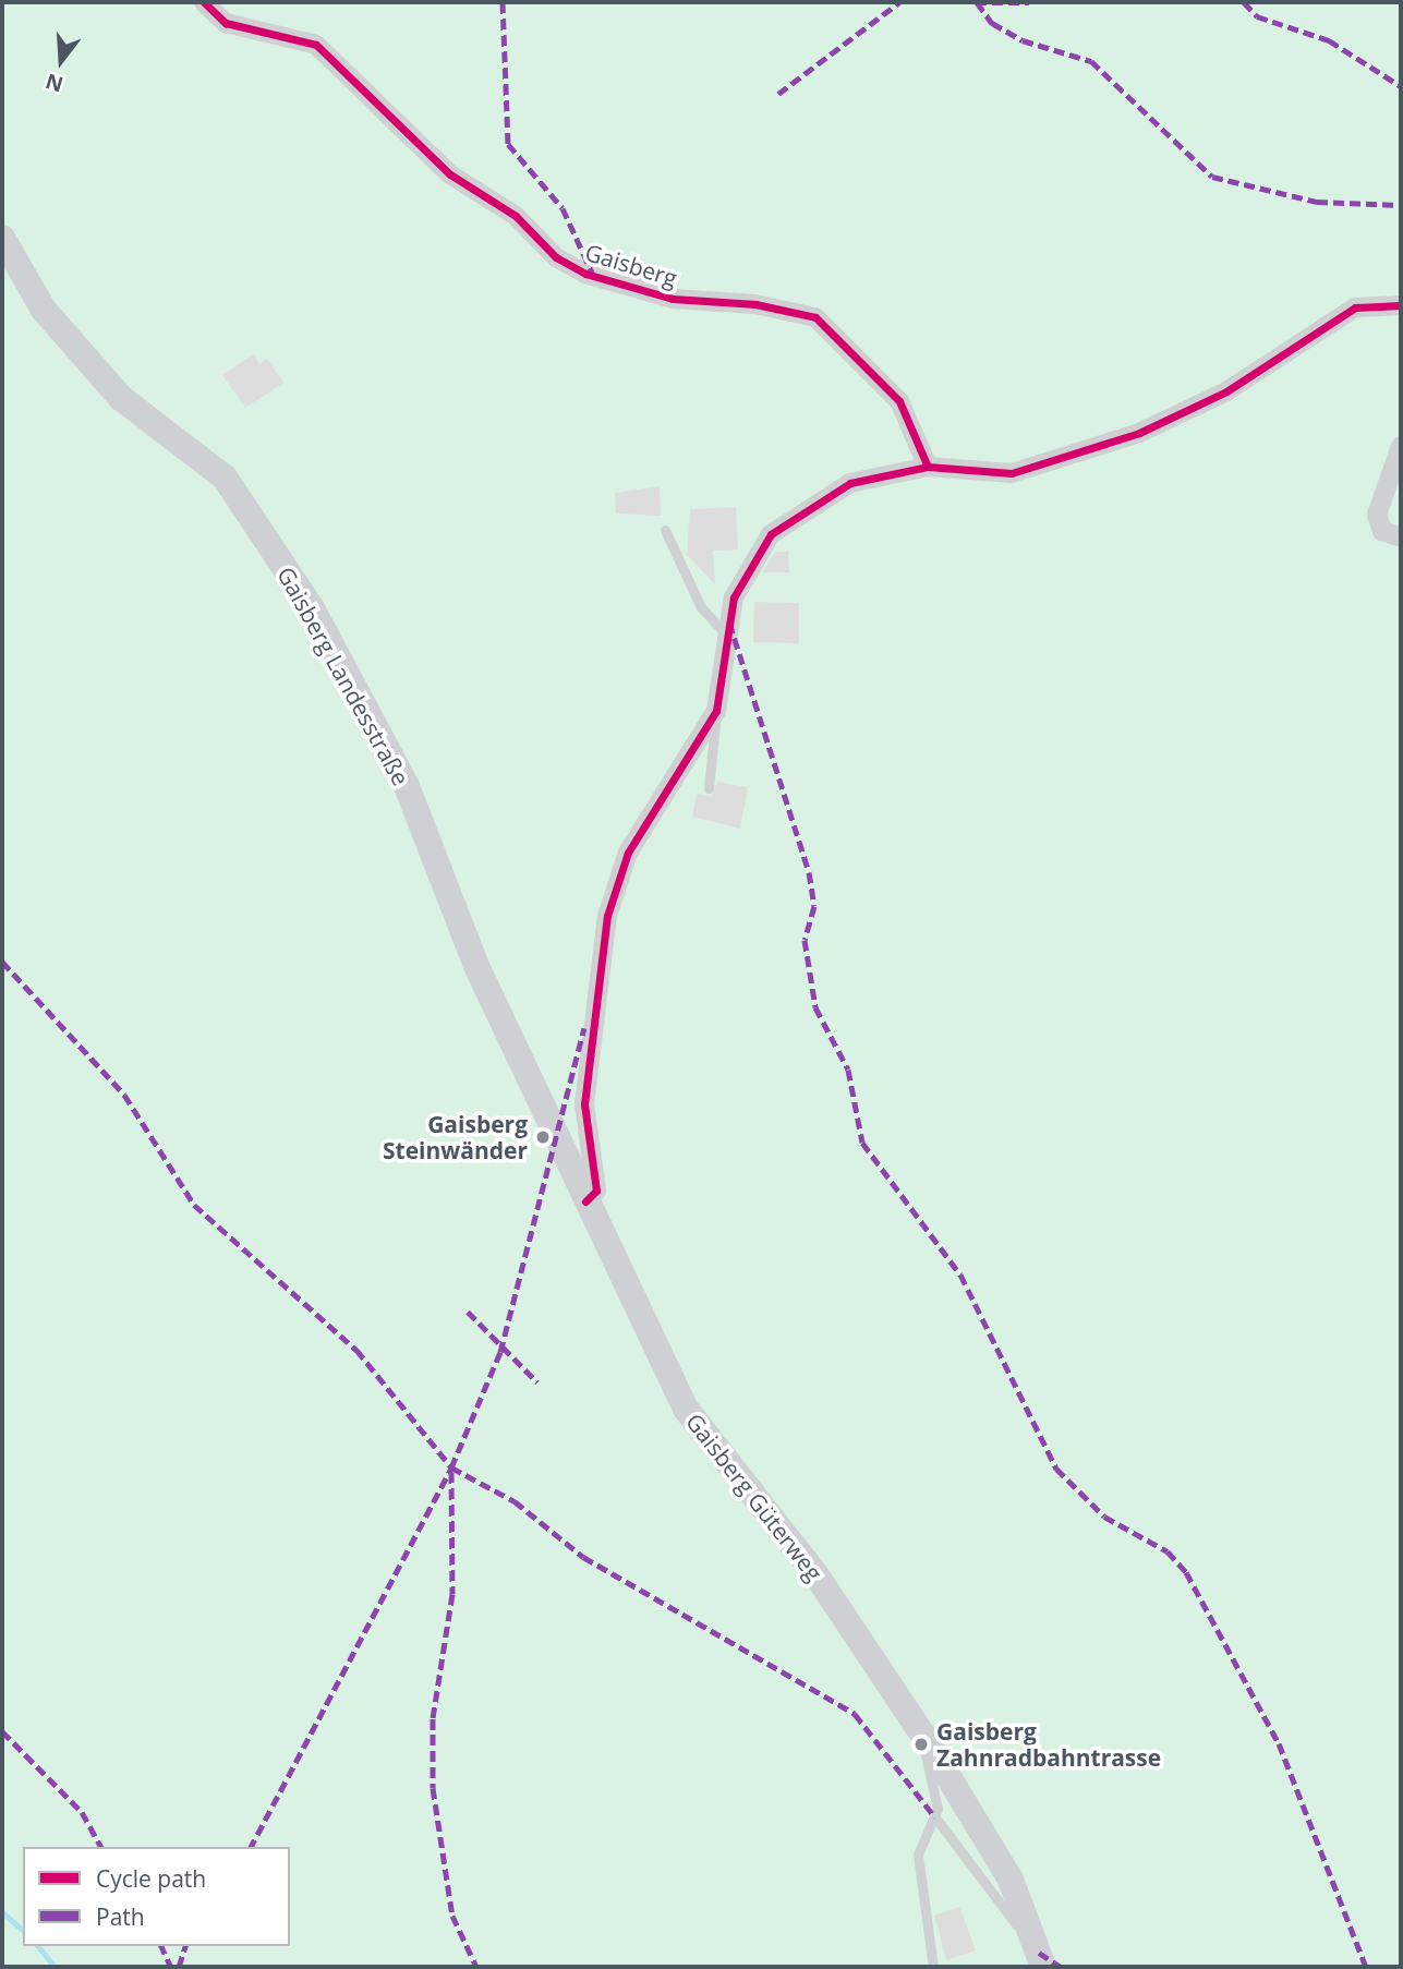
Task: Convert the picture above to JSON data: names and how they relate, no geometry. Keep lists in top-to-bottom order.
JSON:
{
  "streets": {
    "main road": ["Gaisberg Landesstraße", "Gaisberg Güterweg"],
    "street": ["Gaisberg"]
  },
  "crossings": [
    ["Gaisberg Landesstraße", "Gaisberg Güterweg"]
  ],
  "places": ["Gaisberg Steinwänder", "Gaisberg Zahnradbahntrasse"],
  "legend": ["Cycle path", "Path"],
  "north": "bottom"
}
